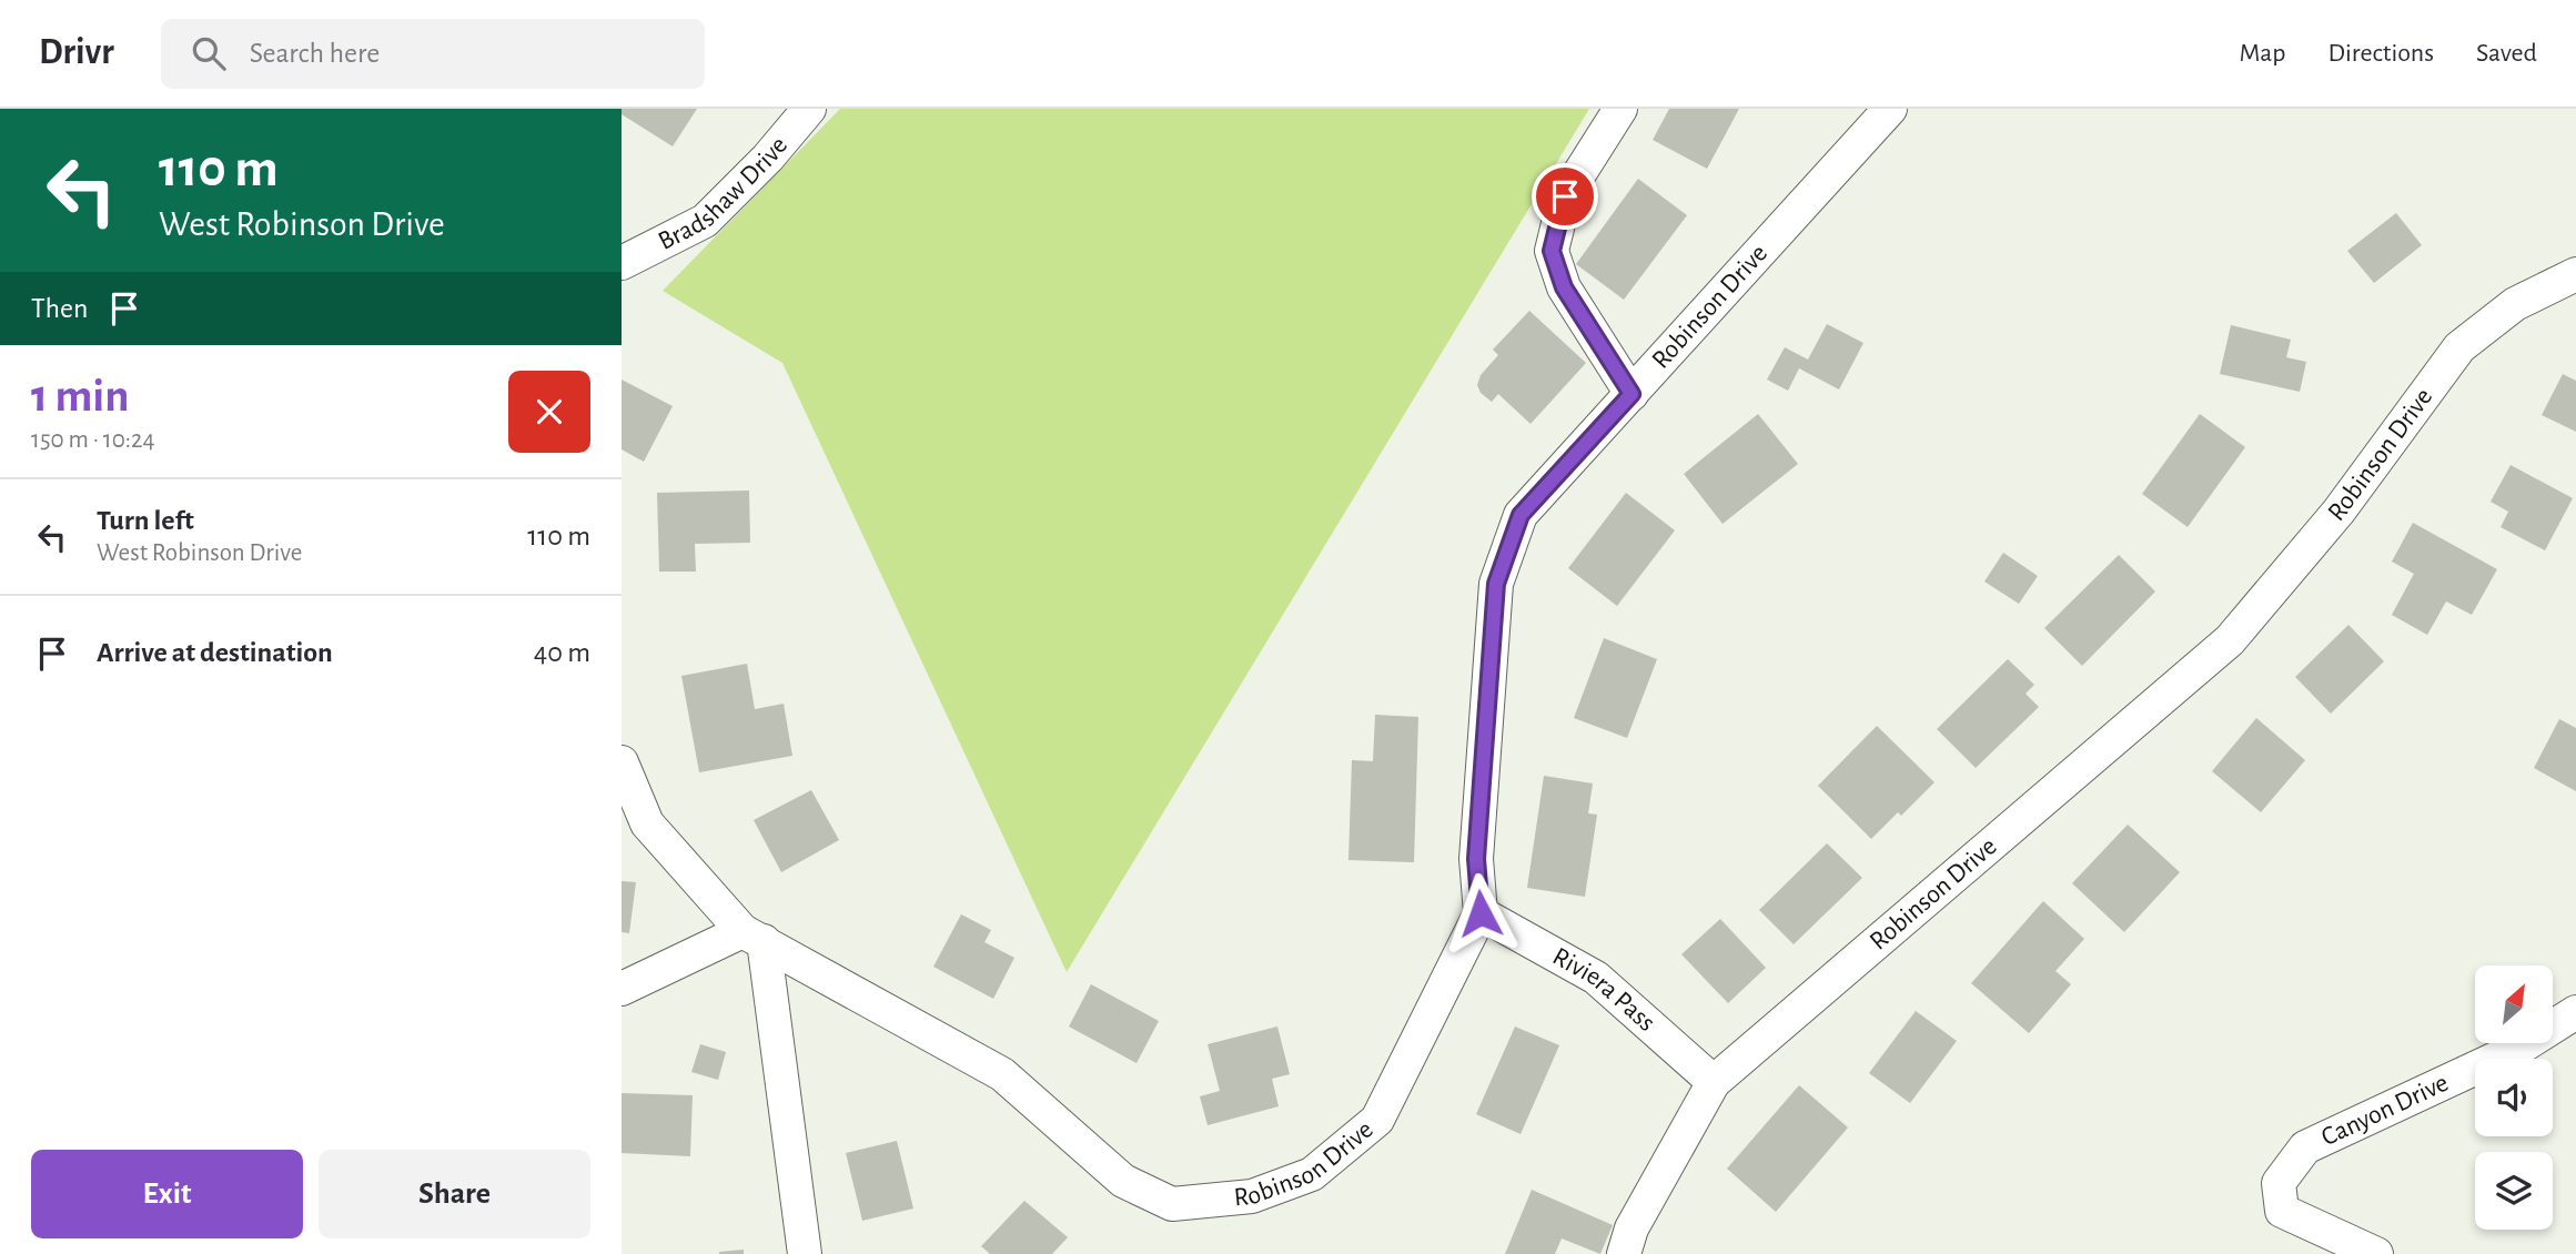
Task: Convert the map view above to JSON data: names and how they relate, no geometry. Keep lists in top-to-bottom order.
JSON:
{
  "streets": {
    "street": [
      "Bradshaw Drive",
      "Robinson Drive",
      "Riviera Pass",
      "Canyon Drive"
    ]
  },
  "crossings": [
    ["Robinson Drive", "Riviera Pass"]
  ],
  "north": "top right",
  "page": {
    "header": "Drivr",
    "search": "Search here",
    "nav": ["Map", "Directions", "Saved"],
    "turn": ["110 m", "West Robinson Drive"],
    "then": "Then",
    "heading": ["1 min", "150 m · 10:24"],
    "list": [
      {
        "name": "Turn left",
        "note": "West Robinson Drive",
        "value": "110 m"
      },
      {
        "name": "Arrive at destination",
        "value": "40 m"
      }
    ],
    "buttons": ["Exit", "Share"]
  }
}
